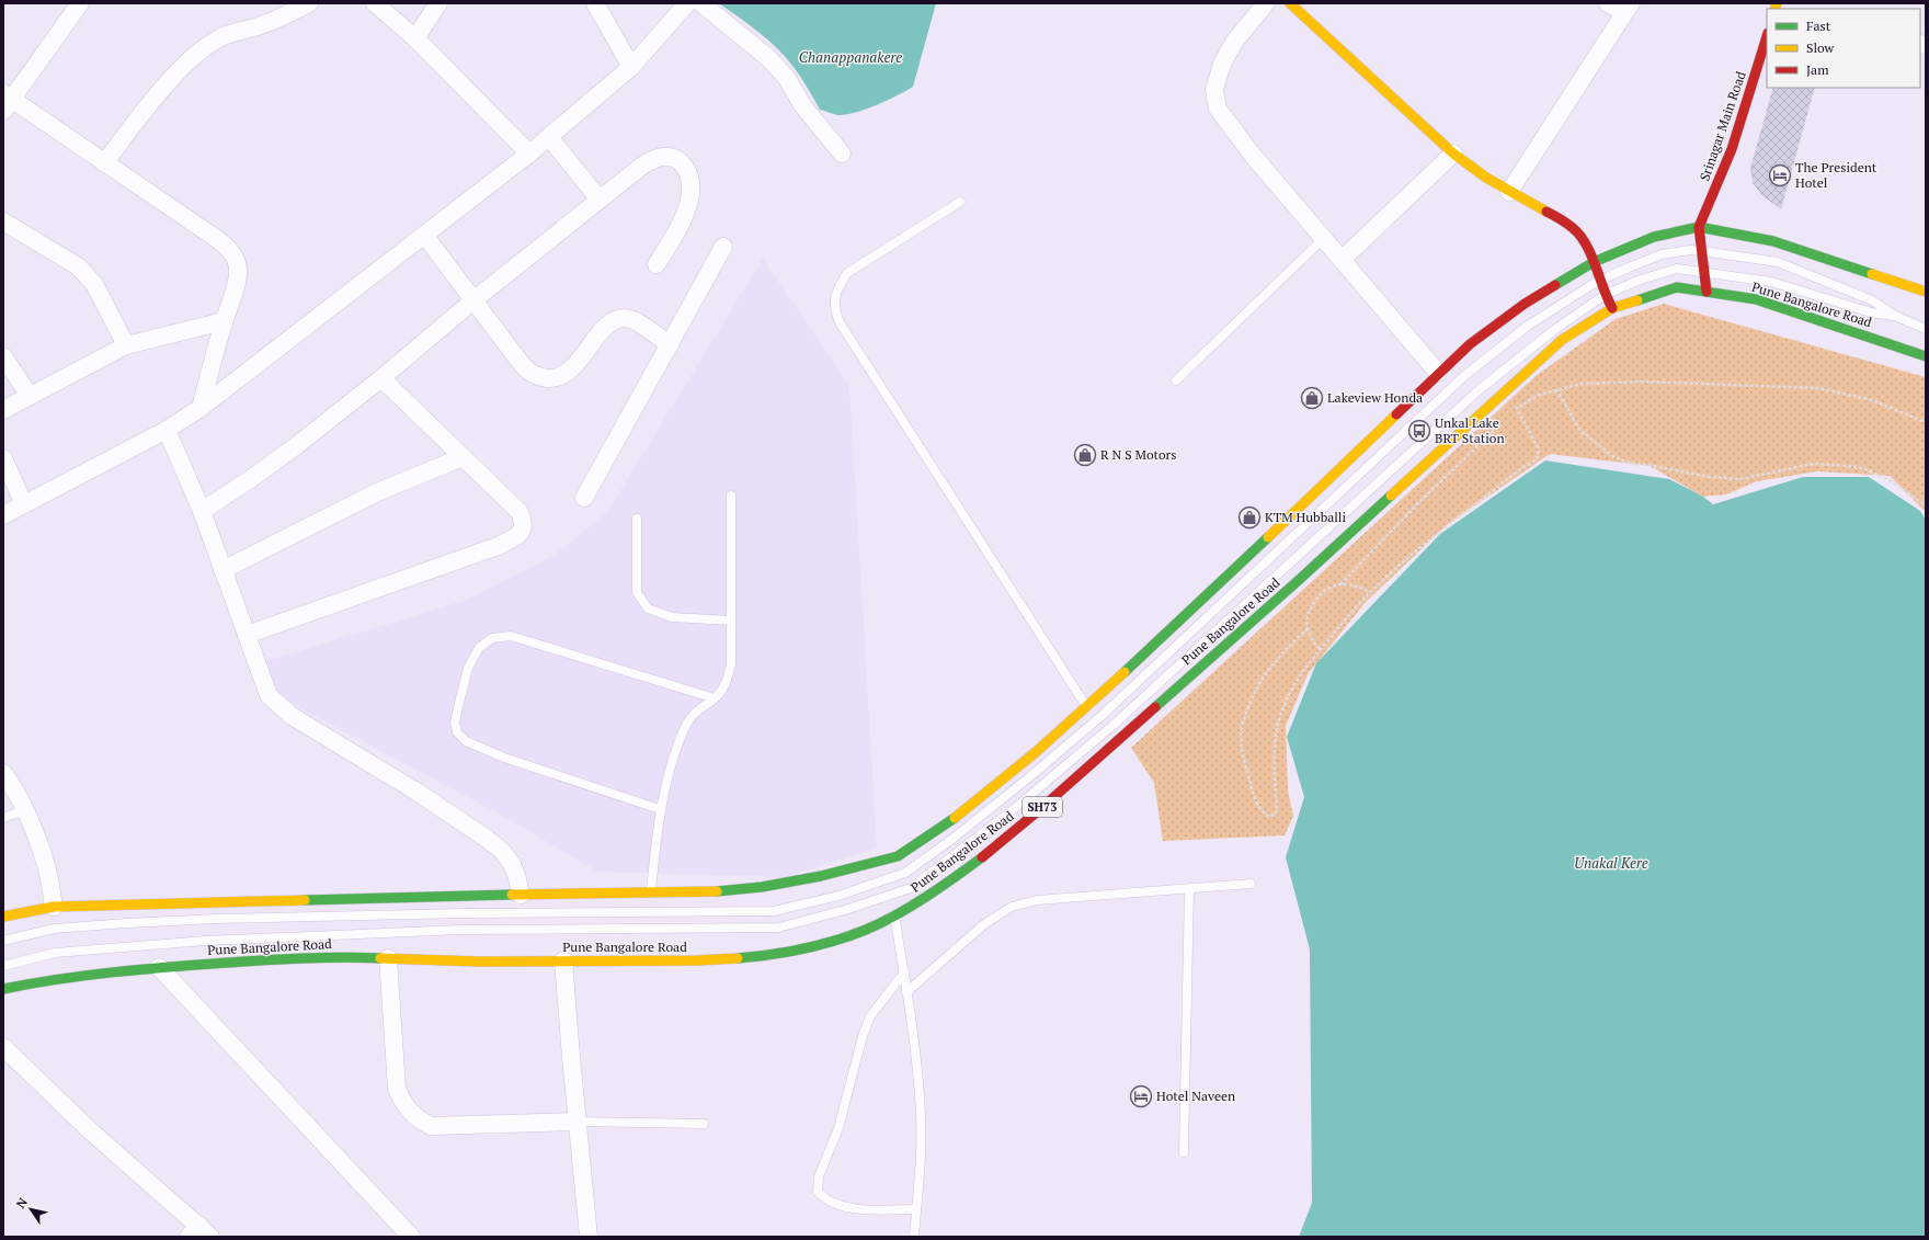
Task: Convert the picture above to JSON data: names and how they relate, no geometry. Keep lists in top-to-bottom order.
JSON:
{
  "streets": {
    "main road": ["Srinagar Main Road", "Pune Bangalore Road", "SH73"]
  },
  "water": ["Chanappanakere", "Unakal Kere"],
  "places": {
    "hotel": ["The President Hotel", "Hotel Naveen"],
    "shop": ["Lakeview Honda", "R N S Motors", "KTM Hubballi"],
    "bus stop": ["Unkal Lake BRT Station"]
  },
  "legend": ["Fast", "Slow", "Jam"],
  "north": "top left"
}
